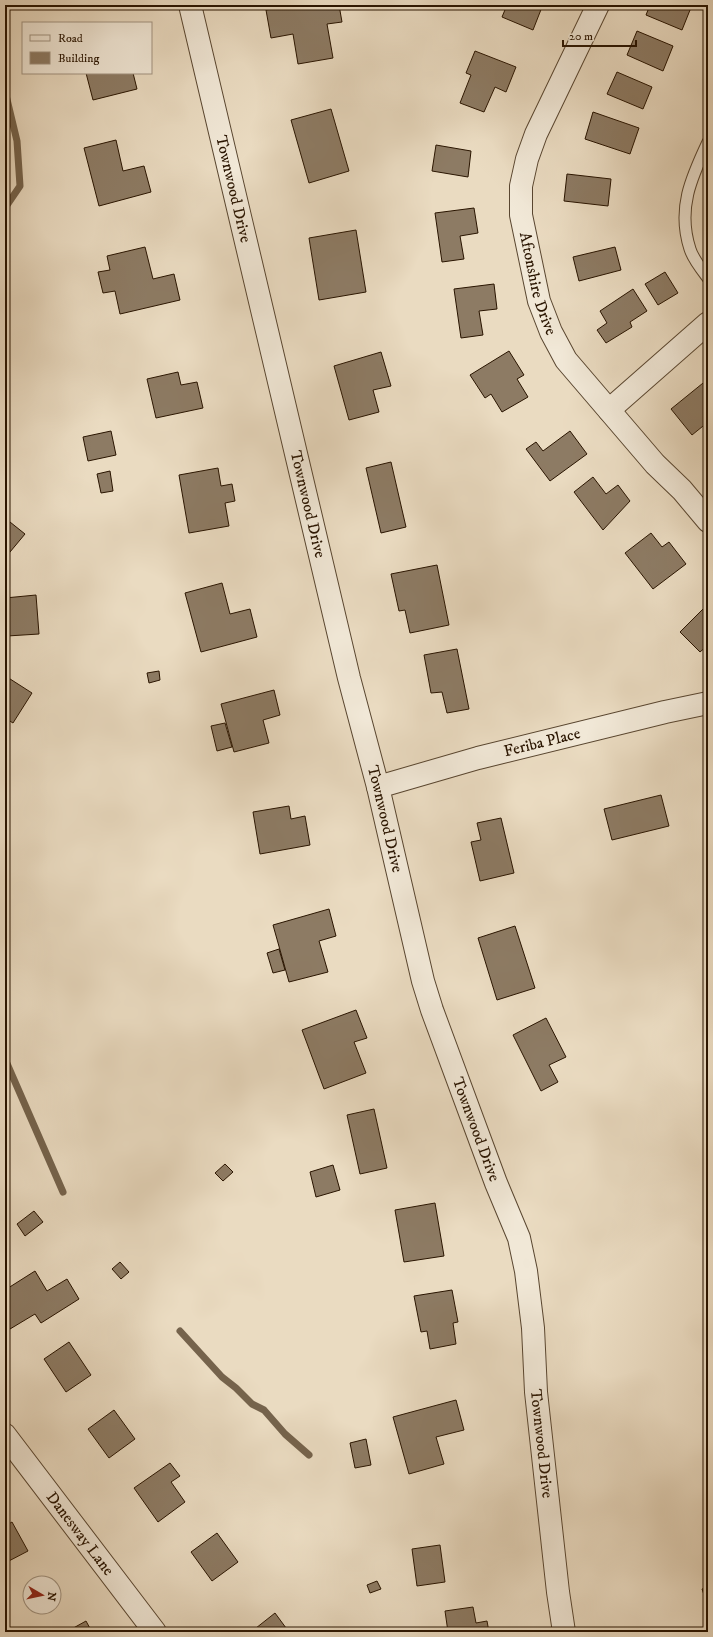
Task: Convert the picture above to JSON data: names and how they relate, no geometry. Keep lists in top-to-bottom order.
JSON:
{
  "streets": {
    "street": [
      "Townwood Drive",
      "Aftonshire Drive",
      "Feriba Place",
      "Danesway Lane"
    ]
  },
  "crossings": [
    ["Townwood Drive", "Feriba Place"]
  ],
  "legend": ["Road", "Building"],
  "scale_bar": "20 m",
  "north": "right"
}
